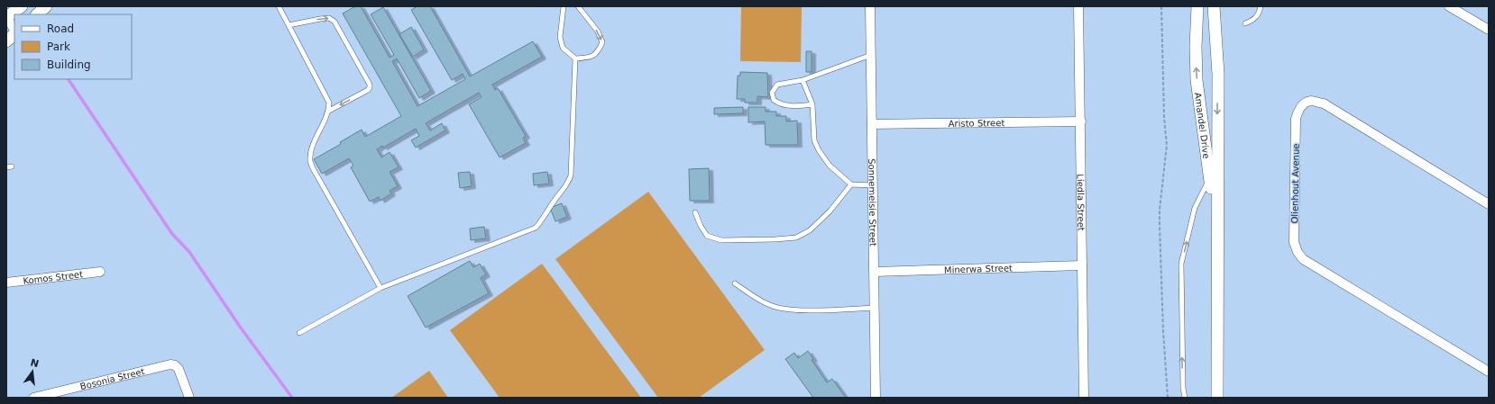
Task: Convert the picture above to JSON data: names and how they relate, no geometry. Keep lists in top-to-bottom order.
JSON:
{
  "streets": {
    "street": [
      "Aristo Street",
      "Amandel Drive",
      "Olienhout Avenue",
      "Sonnemeisie Street",
      "Liedla Street",
      "Minerwa Street",
      "Komos Street",
      "Bosonia Street"
    ]
  },
  "crossings": [
    ["Aristo Street", "Sonnemeisie Street"],
    ["Aristo Street", "Liedla Street"],
    ["Sonnemeisie Street", "Minerwa Street"],
    ["Liedla Street", "Minerwa Street"]
  ],
  "legend": ["Road", "Park", "Building"],
  "north": "top"
}
